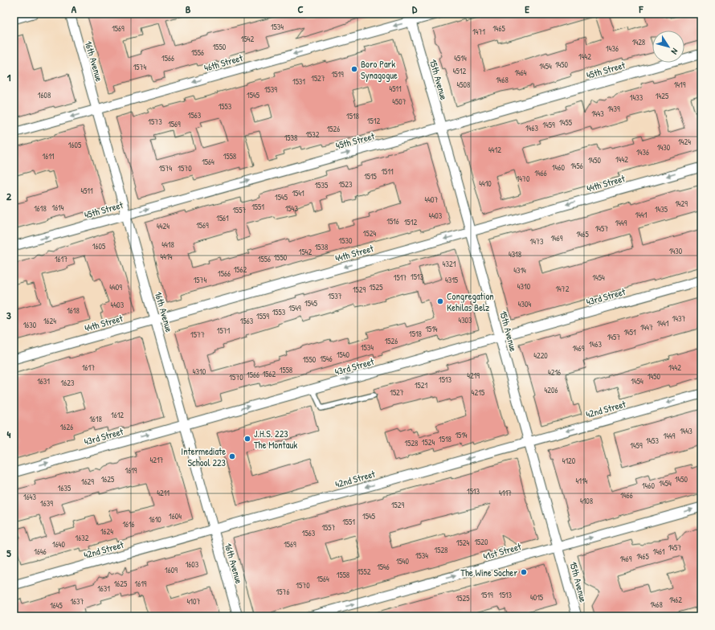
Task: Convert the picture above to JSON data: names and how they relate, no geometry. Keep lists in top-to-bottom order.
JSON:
{
  "streets": {
    "street": [
      "16th Avenue",
      "46th Street",
      "45th Street",
      "15th Avenue",
      "44th Street",
      "43rd Street",
      "42nd Street",
      "41st Street"
    ]
  },
  "crossings": [
    ["16th Avenue", "46th Street"],
    ["16th Avenue", "45th Street"],
    ["16th Avenue", "44th Street"],
    ["16th Avenue", "43rd Street"],
    ["16th Avenue", "42nd Street"],
    ["46th Street", "15th Avenue"],
    ["45th Street", "15th Avenue"],
    ["15th Avenue", "44th Street"],
    ["15th Avenue", "43rd Street"],
    ["15th Avenue", "42nd Street"],
    ["15th Avenue", "41st Street"]
  ],
  "one_way": [
    "46th Street",
    "45th Street",
    "44th Street",
    "43rd Street",
    "42nd Street",
    "41st Street"
  ],
  "places": [
    "Boro Park Synagogue",
    "Congregation Kehilas Belz",
    "J.H.S. 223 The Montauk",
    "Intermediate School 223",
    "The Wine Socher"
  ],
  "house_numbers": [
    "1534",
    "1569",
    "1465",
    "1471",
    "1542",
    "1428",
    "1550",
    "1436",
    "1556",
    "1442",
    "1566",
    "4514",
    "1450",
    "1454",
    "1574",
    "4512",
    "1464",
    "1519",
    "1527",
    "1468",
    "1531",
    "4508",
    "1419",
    "4511",
    "1539",
    "1608",
    "1545",
    "1425",
    "1433",
    "4507",
    "1553",
    "1439",
    "1443",
    "1563",
    "1518",
    "1512",
    "1573",
    "1455",
    "1569",
    "1459",
    "1463",
    "1526",
    "1532",
    "1538",
    "1424",
    "1605",
    "1430",
    "4412",
    "1436",
    "1611",
    "1558",
    "1442",
    "1450",
    "1564",
    "1456",
    "1460",
    "1574",
    "1570",
    "1511",
    "1466",
    "1515",
    "1470",
    "4410",
    "1523",
    "1535",
    "4511",
    "1541",
    "1545",
    "4407",
    "1429",
    "1551",
    "1614",
    "1618",
    "1543",
    "1435",
    "1557",
    "1441",
    "4403",
    "1561",
    "1516",
    "1512",
    "1449",
    "1569",
    "4424",
    "1457",
    "1524",
    "1465",
    "1469",
    "1530",
    "1473",
    "4418",
    "1605",
    "1538",
    "1430",
    "1542",
    "4318",
    "4414",
    "1550",
    "1617",
    "1556",
    "4321",
    "1562",
    "4314",
    "1566",
    "1513",
    "1517",
    "1454",
    "1574",
    "4315",
    "4310",
    "4409",
    "1525",
    "1472",
    "1529",
    "1537",
    "1545",
    "4304",
    "4403",
    "1549",
    "1618",
    "1553",
    "1559",
    "1437",
    "4303",
    "1624",
    "1563",
    "1441",
    "1630",
    "1447",
    "1514",
    "1571",
    "1451",
    "1518",
    "1577",
    "1457",
    "1526",
    "1463",
    "1534",
    "1469",
    "1540",
    "4220",
    "1546",
    "1550",
    "1617",
    "1442",
    "1558",
    "4310",
    "4216",
    "1562",
    "1566",
    "4219",
    "1450",
    "1570",
    "1513",
    "1631",
    "1454",
    "1623",
    "1521",
    "4206",
    "1527",
    "4215",
    "1612",
    "1618",
    "1626",
    "1443",
    "1514",
    "1449",
    "1518",
    "1453",
    "1524",
    "1528",
    "1459",
    "4217",
    "4120",
    "1619",
    "1625",
    "1450",
    "4114",
    "1629",
    "1454",
    "1460",
    "1635",
    "1513",
    "4211",
    "4117",
    "1466",
    "1643",
    "4108",
    "1639",
    "1529",
    "1604",
    "1545",
    "1610",
    "1551",
    "1616",
    "1557",
    "1624",
    "1563",
    "1632",
    "1520",
    "1524",
    "1640",
    "1569",
    "1457",
    "1528",
    "1646",
    "1461",
    "1534",
    "1465",
    "1469",
    "1540",
    "1603",
    "1546",
    "1609",
    "1552",
    "1558",
    "1564",
    "1625",
    "1619",
    "1570",
    "1631",
    "1576",
    "1519",
    "1513",
    "4015",
    "1525",
    "1462",
    "1637",
    "4107",
    "1468",
    "1645"
  ],
  "north": "bottom right",
  "grid": {
    "columns": [
      "A",
      "B",
      "C",
      "D",
      "E",
      "F"
    ],
    "rows": [
      "1",
      "2",
      "3",
      "4",
      "5"
    ]
  }
}
